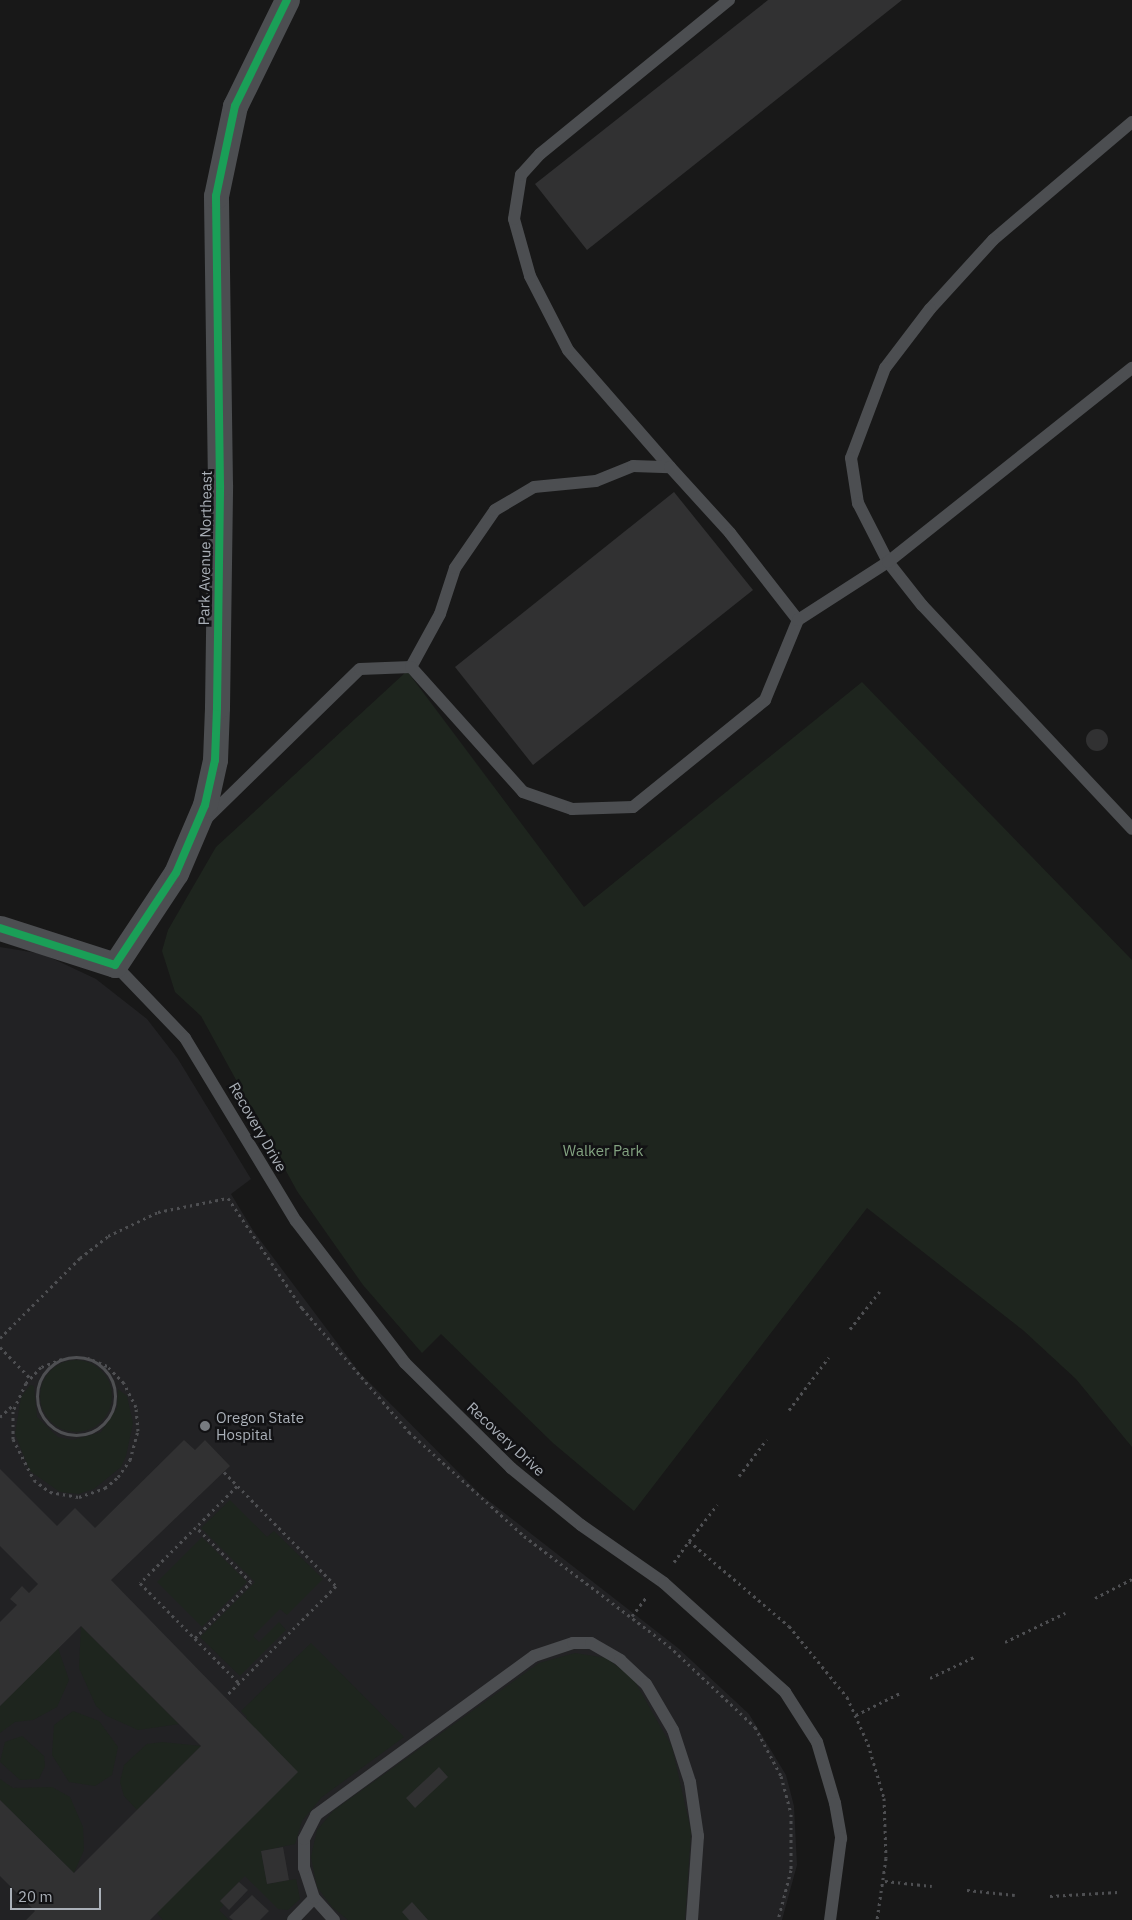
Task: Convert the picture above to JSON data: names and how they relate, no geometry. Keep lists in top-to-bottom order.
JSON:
{
  "streets": {
    "street": ["Park Avenue Northeast"],
    "lane": ["Recovery Drive"]
  },
  "crossings": [
    ["Park Avenue Northeast", "Recovery Drive"]
  ],
  "parks": ["Walker Park"],
  "places": ["Oregon State Hospital"],
  "scale_bar": "20 m"
}
